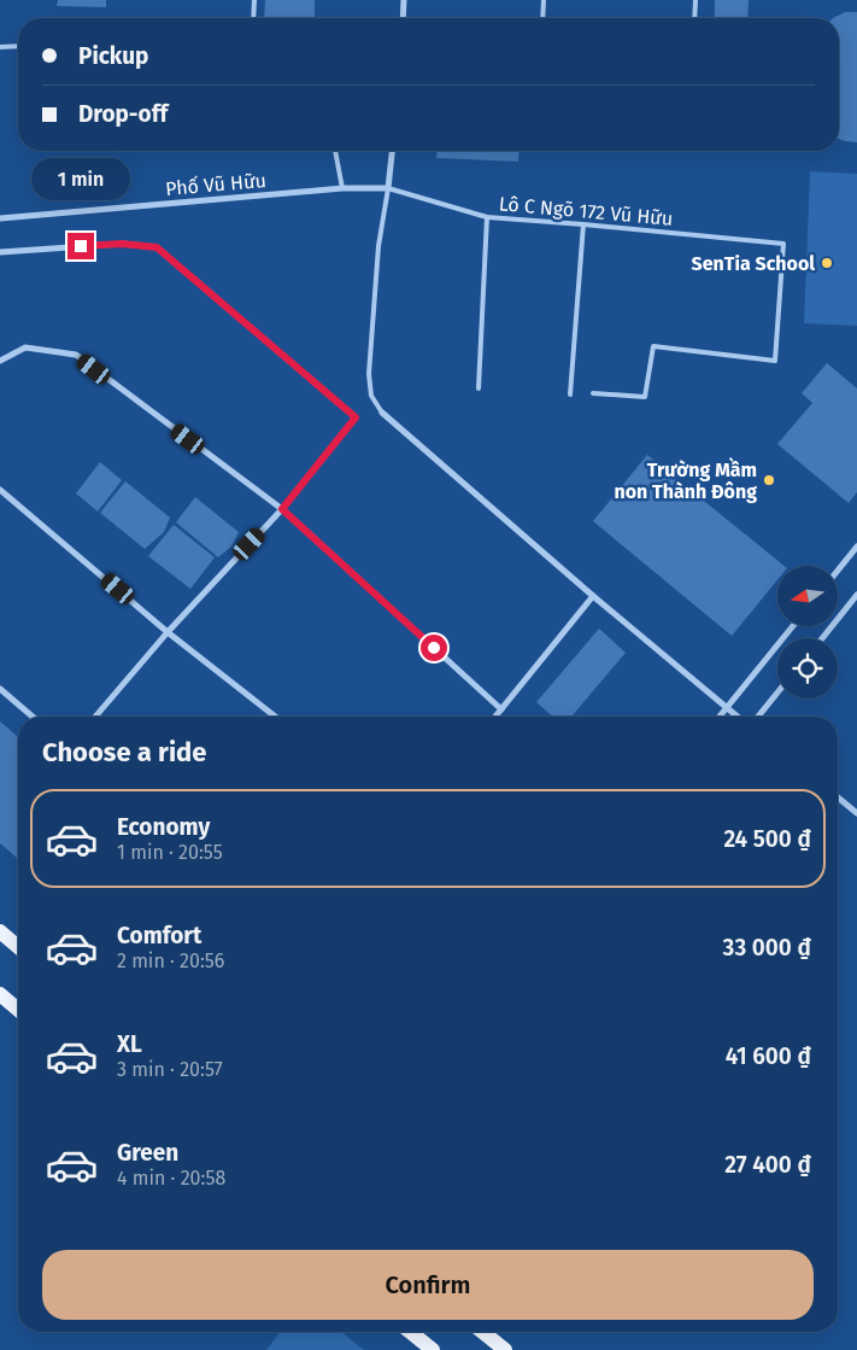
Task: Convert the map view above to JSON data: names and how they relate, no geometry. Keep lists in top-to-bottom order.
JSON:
{
  "streets": {
    "street": ["Phố Vũ Hữu"],
    "lane": ["Lô C Ngõ 172 Vũ Hữu"]
  },
  "crossings": [
    ["Phố Vũ Hữu", "Lô C Ngõ 172 Vũ Hữu"]
  ],
  "places": ["SenTia School", "Trường Mầm non Thành Đông"],
  "north": "left",
  "page": {
    "banner": ["Pickup", "Drop-off"],
    "bubble": "1 min",
    "heading": "Choose a ride",
    "list": [
      {
        "name": "Economy",
        "note": "1 min · 20:55",
        "value": "24 500 ₫"
      },
      {
        "name": "Comfort",
        "note": "2 min · 20:56",
        "value": "33 000 ₫"
      },
      {
        "name": "XL",
        "note": "3 min · 20:57",
        "value": "41 600 ₫"
      },
      {
        "name": "Green",
        "note": "4 min · 20:58",
        "value": "27 400 ₫"
      }
    ],
    "buttons": "Confirm"
  }
}
